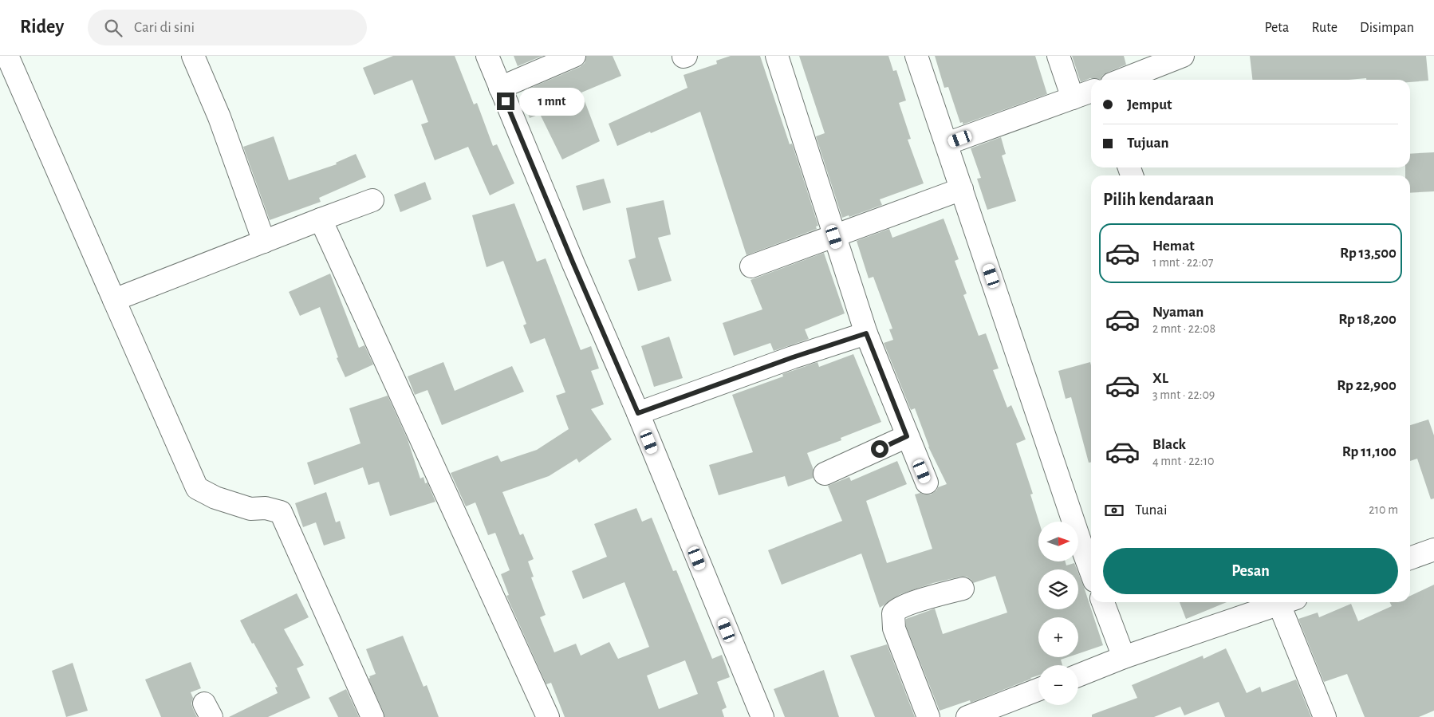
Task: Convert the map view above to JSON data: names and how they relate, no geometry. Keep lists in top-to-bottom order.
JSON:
{
  "north": "right",
  "page": {
    "header": "Ridey",
    "search": "Cari di sini",
    "nav": ["Peta", "Rute", "Disimpan"],
    "banner": ["Jemput", "Tujuan"],
    "bubble": "1 mnt",
    "heading": "Pilih kendaraan",
    "list": [
      {
        "name": "Hemat",
        "note": "1 mnt · 22:07",
        "value": "Rp 13,500"
      },
      {
        "name": "Nyaman",
        "note": "2 mnt · 22:08",
        "value": "Rp 18,200"
      },
      {
        "name": "XL",
        "note": "3 mnt · 22:09",
        "value": "Rp 22,900"
      },
      {
        "name": "Black",
        "note": "4 mnt · 22:10",
        "value": "Rp 11,100"
      }
    ],
    "pay": ["Tunai", "210 m"],
    "map_buttons": ["+", "−"],
    "buttons": "Pesan"
  }
}
